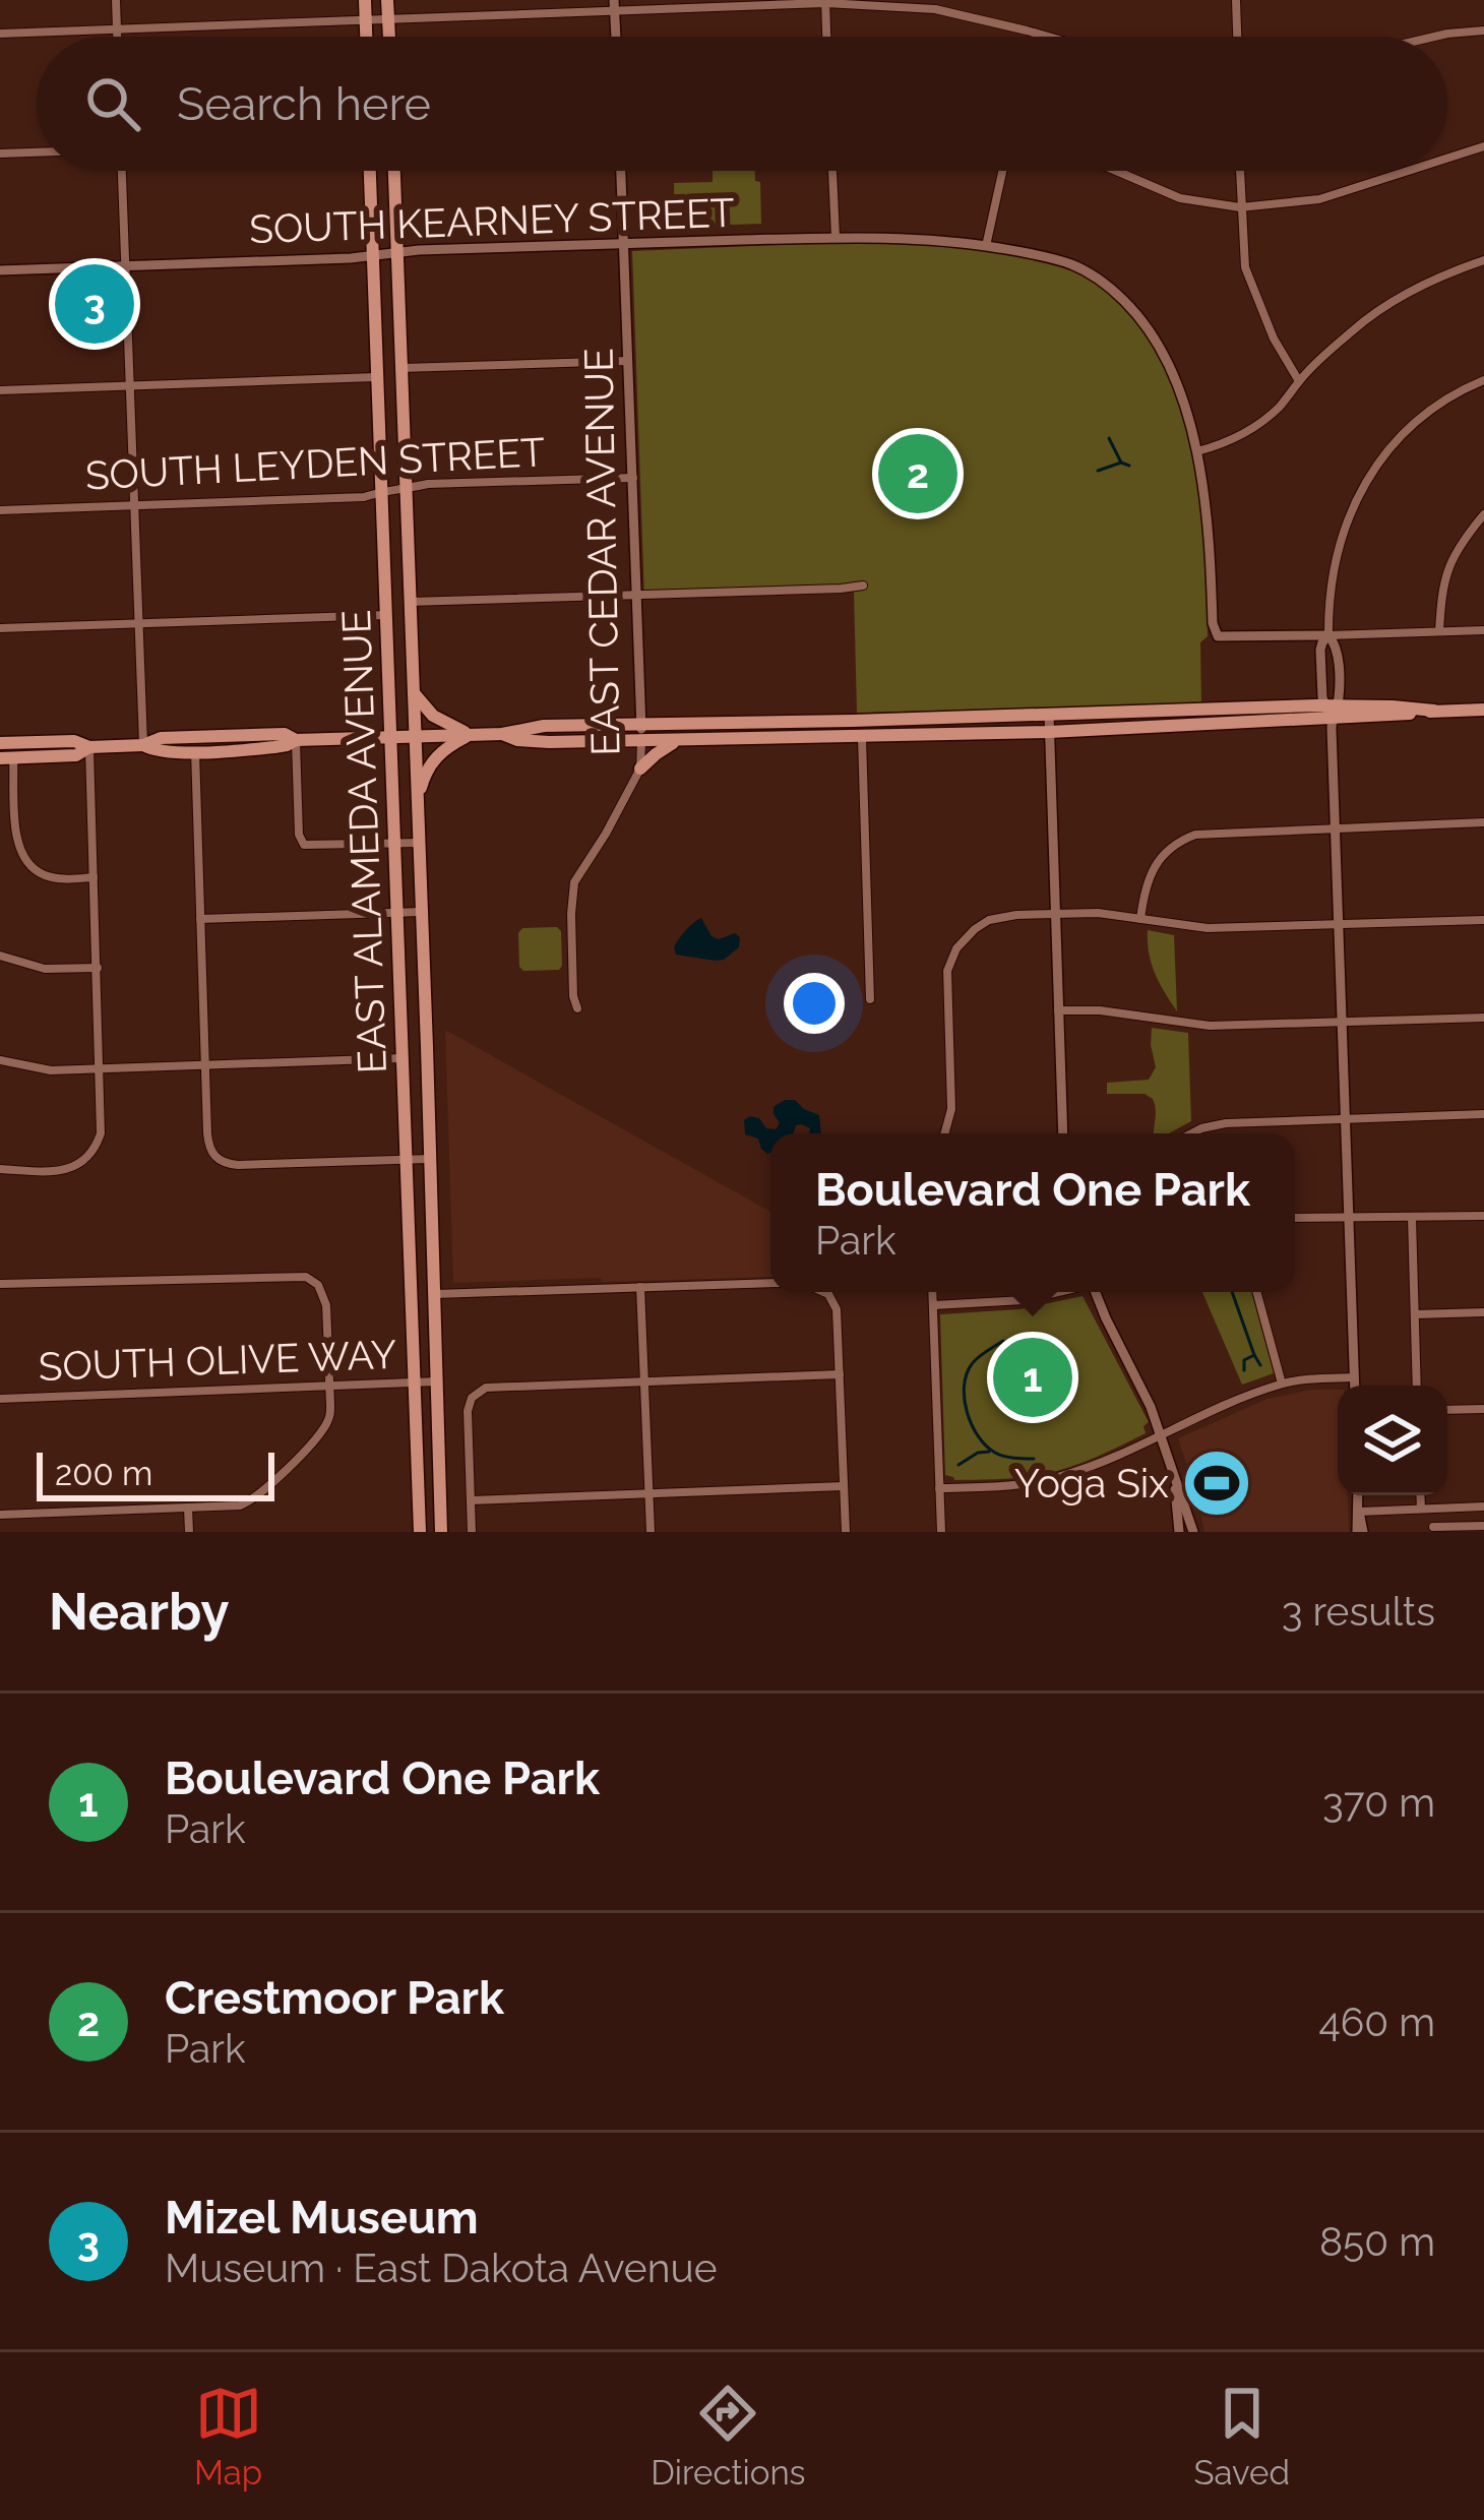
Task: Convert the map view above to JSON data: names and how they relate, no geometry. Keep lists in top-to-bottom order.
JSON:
{
  "streets": {
    "main road": ["EAST ALAMEDA AVENUE"],
    "street": [
      "SOUTH KEARNEY STREET",
      "SOUTH LEYDEN STREET",
      "EAST CEDAR AVENUE",
      "SOUTH OLIVE WAY"
    ]
  },
  "crossings": [
    ["SOUTH KEARNEY STREET", "EAST CEDAR AVENUE"],
    ["SOUTH KEARNEY STREET", "EAST ALAMEDA AVENUE"],
    ["SOUTH LEYDEN STREET", "EAST CEDAR AVENUE"],
    ["SOUTH LEYDEN STREET", "EAST ALAMEDA AVENUE"],
    ["EAST ALAMEDA AVENUE", "SOUTH OLIVE WAY"]
  ],
  "places": {
    "sports": ["Yoga Six"]
  },
  "scale_bar": "200 m",
  "page": {
    "search": "Search here",
    "pins": ["3", "2", "1"],
    "popup": ["Boulevard One Park", "Park"],
    "scale": "200 m",
    "heading": ["Nearby", "3 results"],
    "list": [
      {
        "mark": "1",
        "name": "Boulevard One Park",
        "note": "Park",
        "value": "370 m"
      },
      {
        "mark": "2",
        "name": "Crestmoor Park",
        "note": "Park",
        "value": "460 m"
      },
      {
        "mark": "3",
        "name": "Mizel Museum",
        "note": "Museum · East Dakota Avenue",
        "value": "850 m"
      }
    ],
    "nav": ["Map", "Directions", "Saved"]
  }
}
